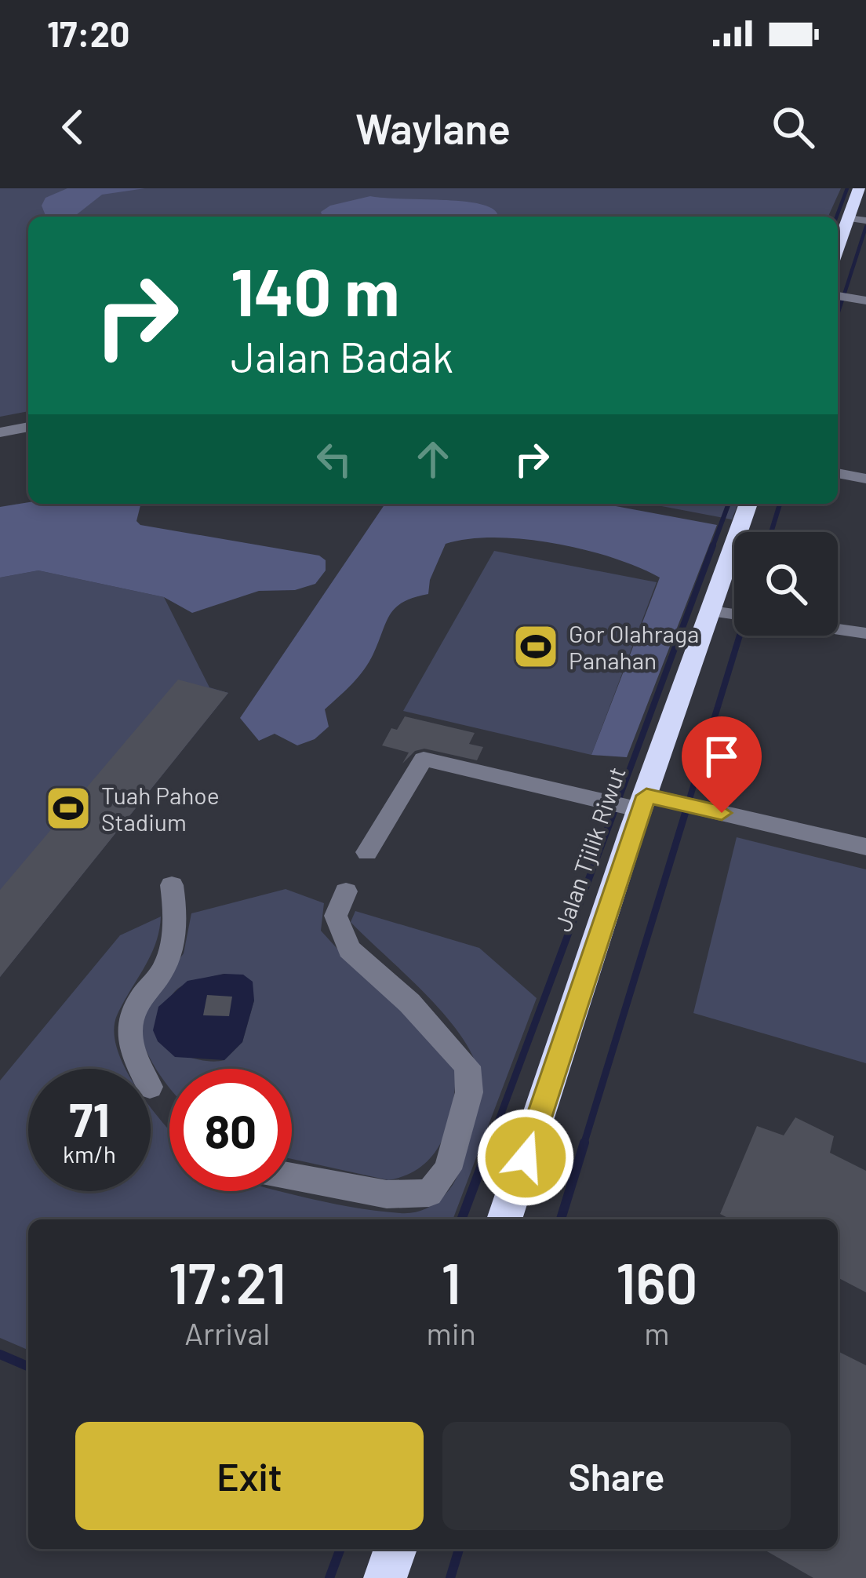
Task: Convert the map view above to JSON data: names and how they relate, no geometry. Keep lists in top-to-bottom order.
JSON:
{
  "streets": {
    "highway": ["Jalan Tjilik Riwut"]
  },
  "places": {
    "sports": ["Gor Olahraga Panahan", "Tuah Pahoe Stadium"]
  },
  "page": {
    "status": "17:20",
    "header": "Waylane",
    "turn": ["140 m", "Jalan Badak"],
    "speed": "71 km/h",
    "limit": "80",
    "eta": [
      "17:21",
      "Arrival",
      "1",
      "min",
      "160",
      "m"
    ],
    "buttons": ["Exit", "Share"]
  }
}
